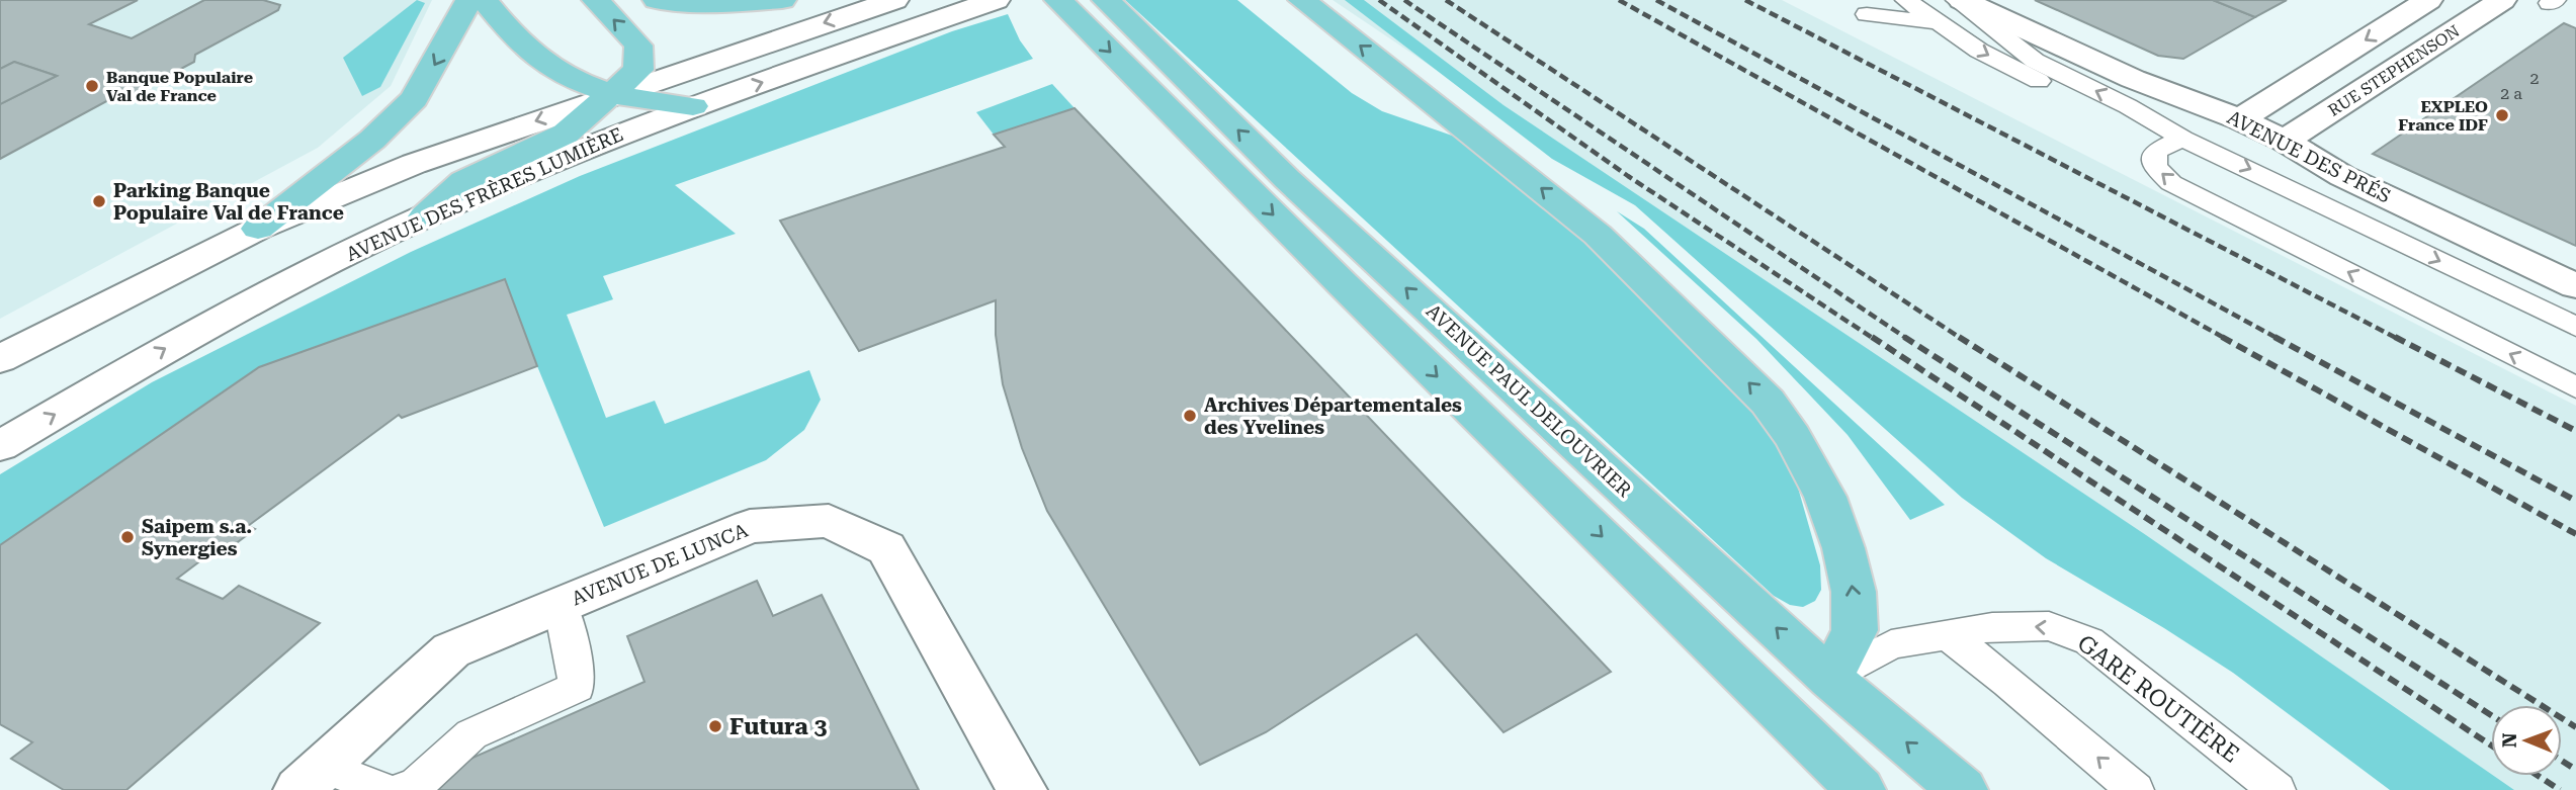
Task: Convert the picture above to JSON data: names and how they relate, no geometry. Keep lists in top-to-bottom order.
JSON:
{
  "streets": {
    "main road": ["AVENUE PAUL DELOUVRIER"],
    "street": [
      "RUE STEPHENSON",
      "AVENUE DES PRÉS",
      "AVENUE DES FRÈRES LUMIÈRE",
      "AVENUE DE LUNCA"
    ],
    "lane": ["GARE ROUTIÈRE"]
  },
  "crossings": [
    ["RUE STEPHENSON", "AVENUE DES PRÉS"],
    ["AVENUE PAUL DELOUVRIER", "GARE ROUTIÈRE"]
  ],
  "places": [
    "Banque Populaire Val de France",
    "EXPLEO France IDF",
    "Parking Banque Populaire Val de France",
    "Archives Départementales des Yvelines",
    "Saipem s.a. Synergies",
    "Futura 3"
  ],
  "house_numbers": ["2", "2 a"],
  "north": "left"
}
